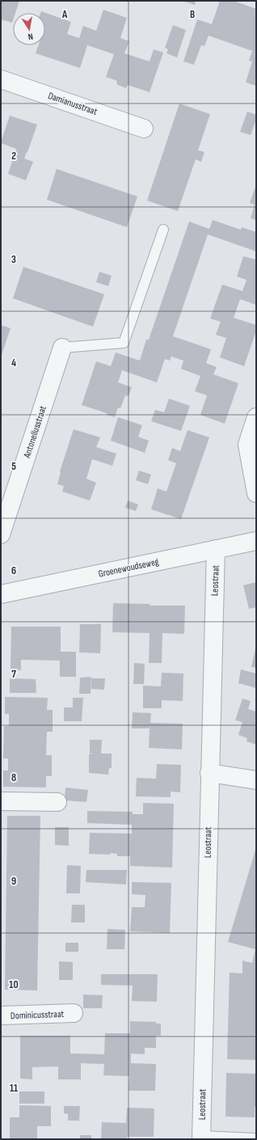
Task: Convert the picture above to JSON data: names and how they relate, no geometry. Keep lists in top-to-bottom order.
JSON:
{
  "streets": {
    "street": [
      "Damianusstraat",
      "Antonellusstraat",
      "Groenewoudseweg",
      "Leostraat",
      "Dominicusstraat"
    ]
  },
  "crossings": [
    ["Groenewoudseweg", "Leostraat"]
  ],
  "north": "bottom",
  "grid": {
    "columns": ["A", "B"],
    "rows": [
      "2",
      "3",
      "4",
      "5",
      "6",
      "7",
      "8",
      "9",
      "10",
      "11"
    ]
  }
}
